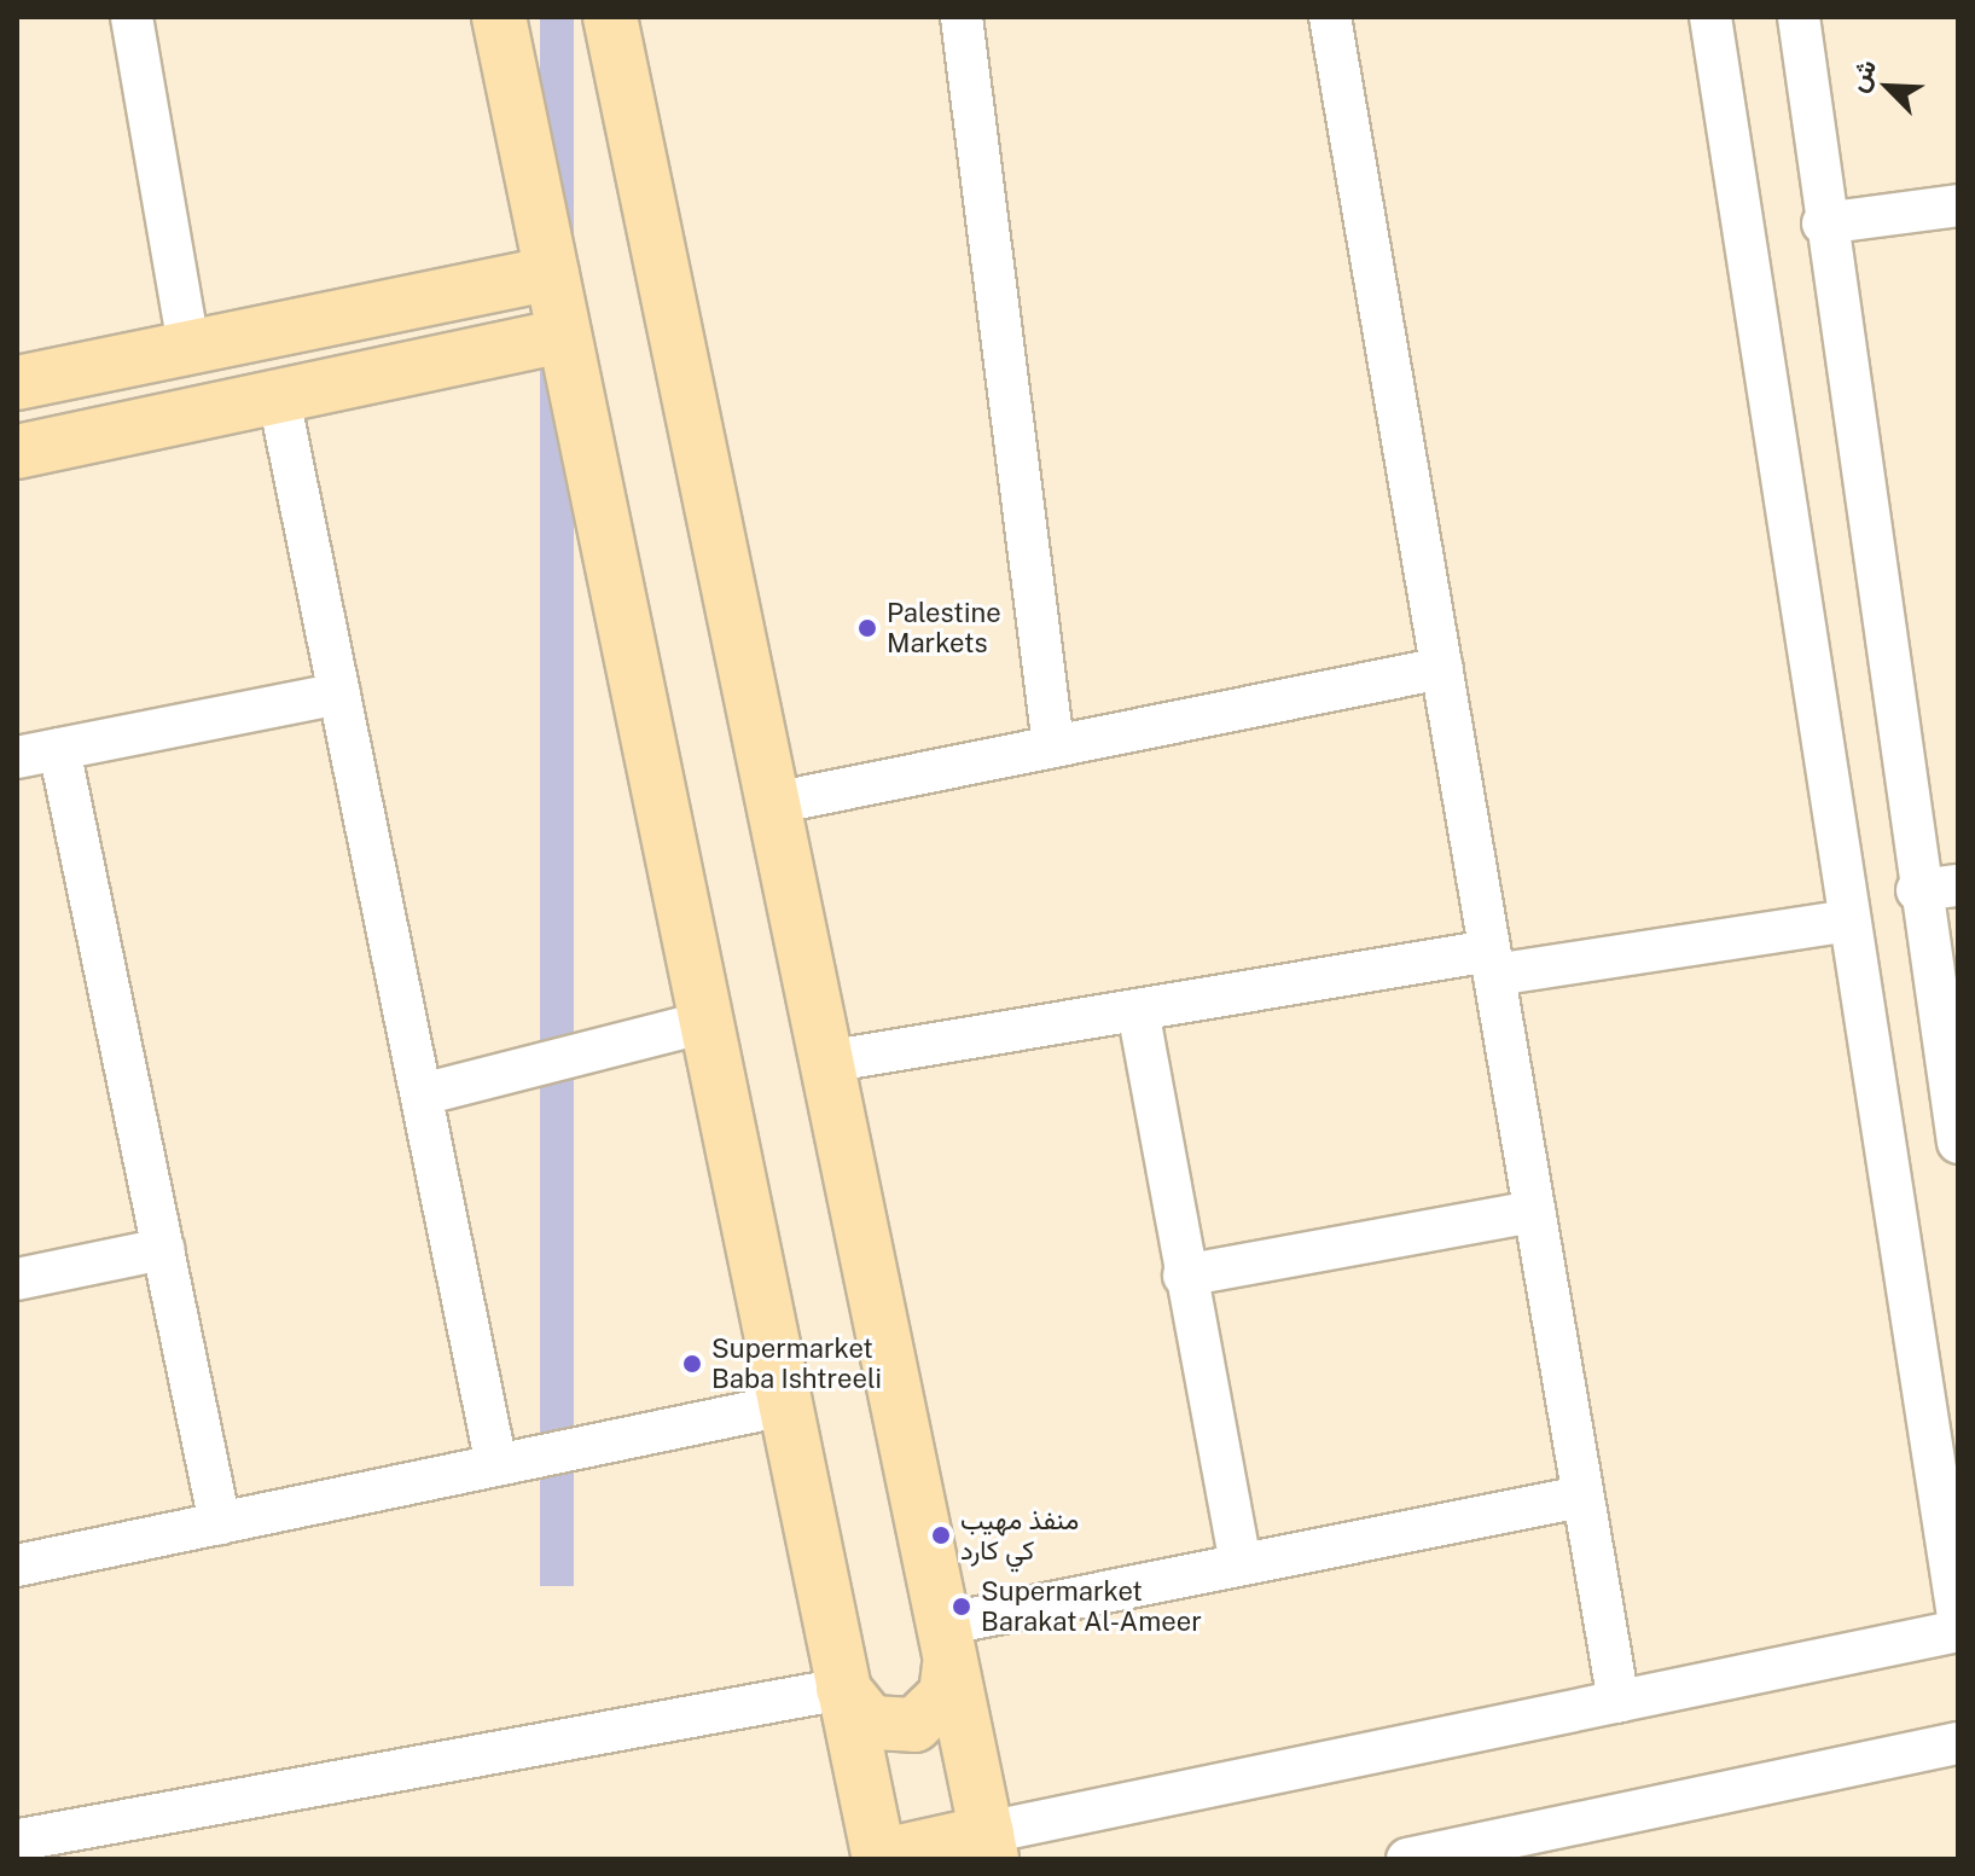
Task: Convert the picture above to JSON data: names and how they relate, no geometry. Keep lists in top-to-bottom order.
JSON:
{
  "places": [
    "Palestine Markets",
    "Supermarket Baba Ishtreeli",
    "منفذ مهيب كي كارد",
    "Supermarket Barakat Al-Ameer"
  ],
  "north": "top left"
}
